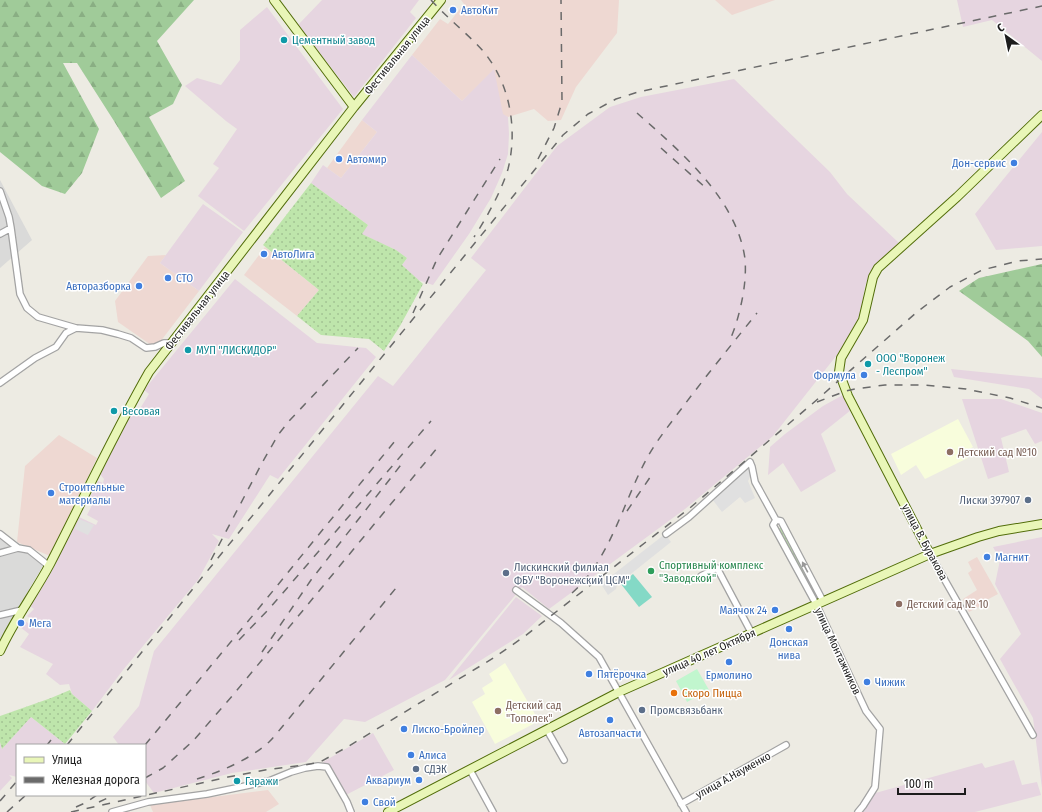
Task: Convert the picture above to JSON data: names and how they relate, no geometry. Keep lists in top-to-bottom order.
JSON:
{
  "streets": {
    "main road": ["Фестивальная улица", "улица В. Буракова", "улица 40 лет Октября"],
    "street": ["улица Монтажников", "улица А.Науменко"]
  },
  "crossings": [
    ["улица В. Буракова", "улица 40 лет Октября"],
    ["улица Монтажников", "улица 40 лет Октября"]
  ],
  "places": [
    "АвтоКит",
    "Цементный завод",
    "Автомир",
    "Дон-сервис",
    "АвтоЛига",
    "СТО",
    "Авторазборка",
    "МУП \"ЛИСКИДОР\"",
    "ООО \"Воронеж - Леспром\"",
    "Формула",
    "Весовая",
    "Детский сад №10",
    "Строительные материалы",
    "Лиски 397907",
    "Магнит",
    "Спортивный комплекс \"Заводской\"",
    "Лискинский филиал ФБУ \"Воронежский ЦСМ\"",
    "Детский сад № 10",
    "Маячок 24",
    "Мега",
    "Донская нива",
    "Ермолино",
    "Пятёрочка",
    "Чижик",
    "Скоро Пицца",
    "Промсвязьбанк",
    "Детский сад \"Тополек\"",
    "Автозапчасти",
    "Лиско-Бройлер",
    "Алиса",
    "СДЭК",
    "Аквариум",
    "Гаражи",
    "Свой"
  ],
  "legend": ["Улица", "Железная дорога"],
  "scale_bar": "100 m",
  "north": "top left"
}
